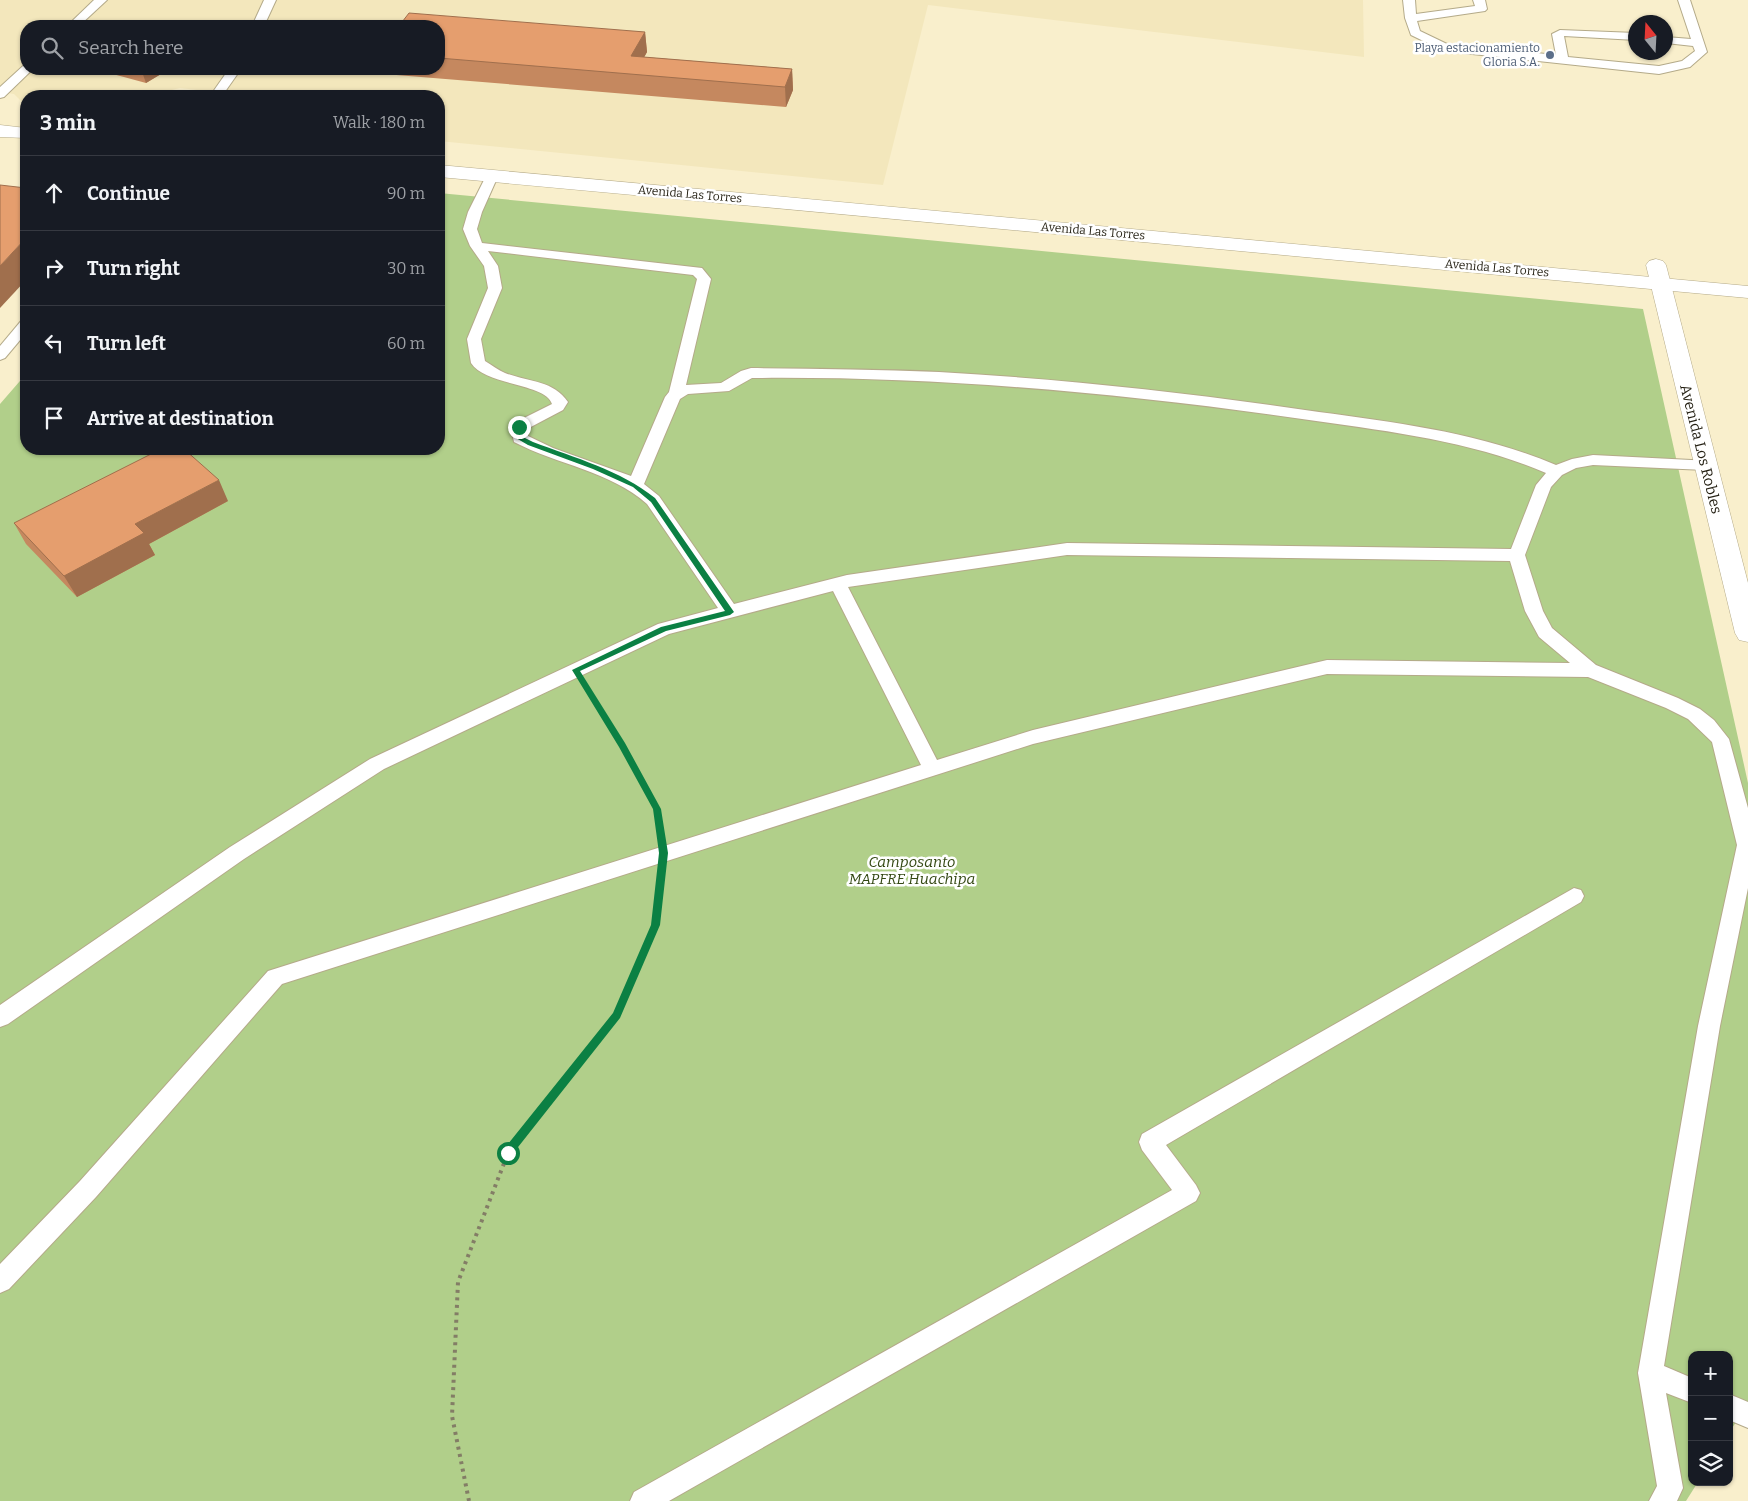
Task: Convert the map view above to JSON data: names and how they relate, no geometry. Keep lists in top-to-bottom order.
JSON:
{
  "streets": {
    "main road": ["Avenida Las Torres", "Avenida Los Robles"]
  },
  "crossings": [
    ["Avenida Las Torres", "Avenida Los Robles"]
  ],
  "parks": ["Camposanto MAPFRE Huachipa"],
  "places": ["Playa estacionamiento Gloria S.A."],
  "north": "top",
  "page": {
    "search": "Search here",
    "heading": ["3 min", "Walk · 180 m"],
    "list": [
      ["Continue", "90 m"],
      ["Turn right", "30 m"],
      ["Turn left", "60 m"],
      "Arrive at destination"
    ],
    "map_buttons": ["+", "−"]
  }
}
